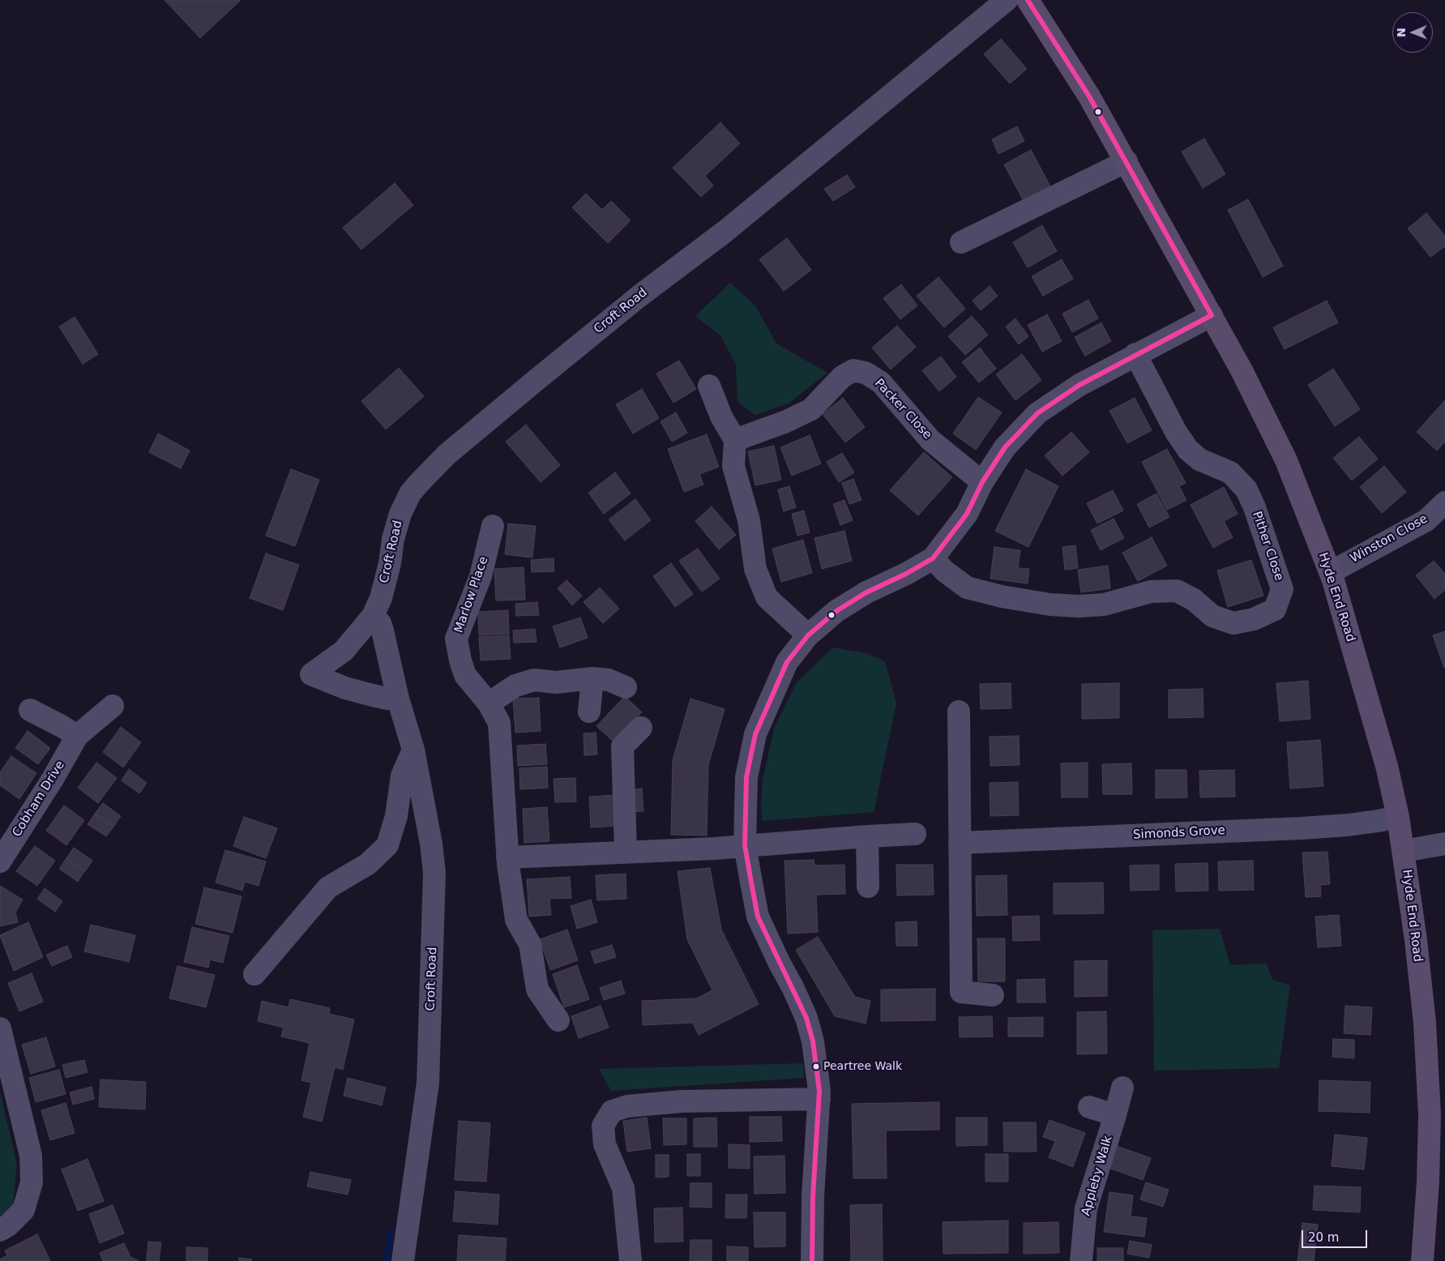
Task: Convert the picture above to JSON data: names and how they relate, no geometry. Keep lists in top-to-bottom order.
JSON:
{
  "streets": {
    "main road": ["Hyde End Road"],
    "street": [
      "Croft Road",
      "Packer Close",
      "Winston Close",
      "Pither Close",
      "Marlow Place",
      "Cobham Drive",
      "Simonds Grove",
      "Appleby Walk"
    ]
  },
  "crossings": [
    ["Winston Close", "Hyde End Road"],
    ["Hyde End Road", "Simonds Grove"]
  ],
  "places": ["Peartree Walk"],
  "scale_bar": "20 m",
  "north": "left"
}
